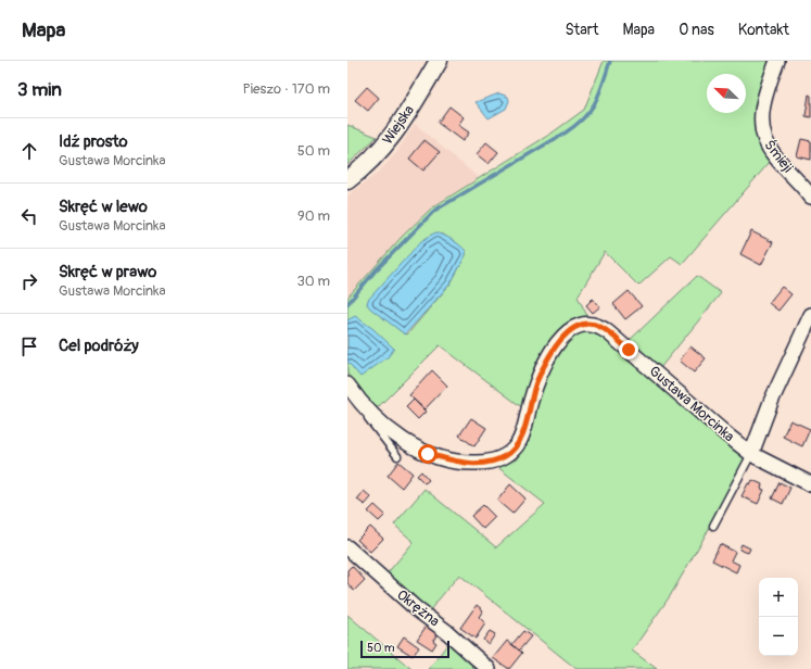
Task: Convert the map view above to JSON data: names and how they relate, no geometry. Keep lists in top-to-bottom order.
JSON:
{
  "streets": {
    "street": [
      "Wiejska",
      "Śmieji",
      "Gustawa Morcinka",
      "Okrężna"
    ]
  },
  "scale_bar": "50 m",
  "north": "top left",
  "page": {
    "header": "Mapa",
    "nav": [
      "Start",
      "Mapa",
      "O nas",
      "Kontakt"
    ],
    "heading": ["3 min", "Pieszo · 170 m"],
    "list": [
      ["Idź prosto", "Gustawa Morcinka", "50 m"],
      ["Skręć w lewo", "Gustawa Morcinka", "90 m"],
      ["Skręć w prawo", "Gustawa Morcinka", "30 m"],
      "Cel podróży"
    ],
    "map_buttons": ["+", "−"],
    "scale": "50 m"
  }
}
